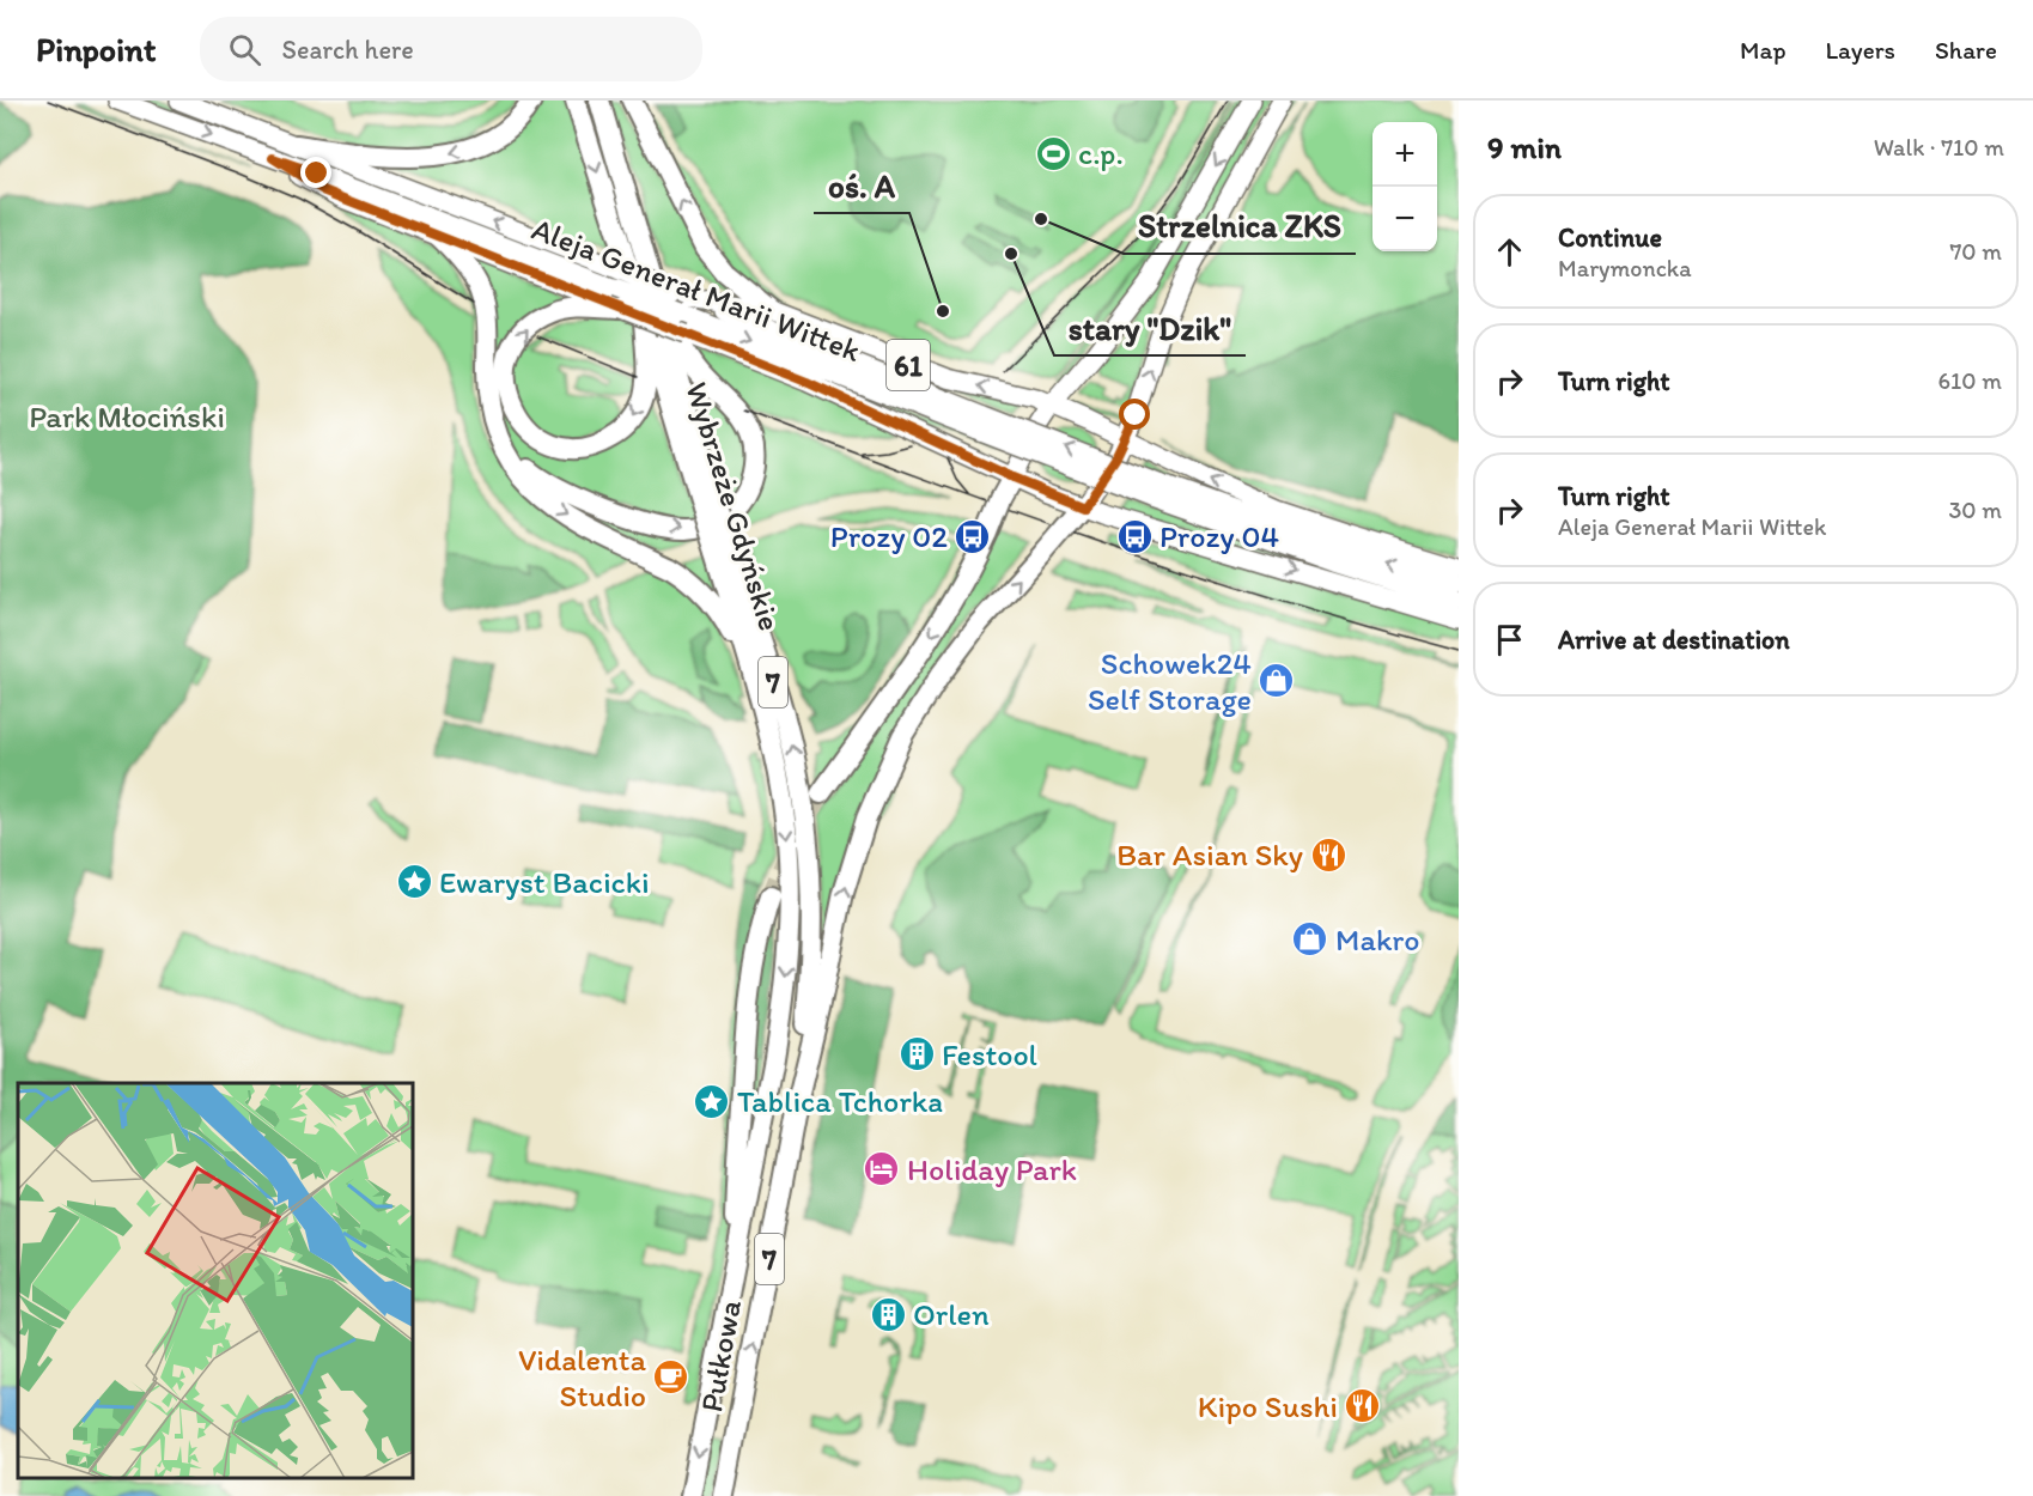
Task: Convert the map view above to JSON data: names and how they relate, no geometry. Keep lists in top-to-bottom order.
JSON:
{
  "streets": {
    "highway": ["Wybrzeże Gdyńskie", "7", "Pułkowa"],
    "main road": ["Aleja Generał Marii Wittek", "61"]
  },
  "crossings": [
    ["Aleja Generał Marii Wittek", "61"],
    ["Wybrzeże Gdyńskie", "Pułkowa"]
  ],
  "parks": ["Park Młociński"],
  "places": {
    "sports": ["c.p."],
    "other": ["Strzelnica ZKS", "stary \"Dzik\"", "oś. A"],
    "bus stop": ["Prozy 02", "Prozy 04"],
    "shop": ["Schowek24 Self Storage", "Makro"],
    "restaurant": ["Bar Asian Sky", "Kipo Sushi"],
    "place": ["Ewaryst Bacicki", "Tablica Tchorka"],
    "building": ["Festool", "Orlen"],
    "hotel": ["Holiday Park"],
    "cafe": ["Vidalenta Studio"]
  },
  "page": {
    "header": "Pinpoint",
    "search": "Search here",
    "nav": ["Map", "Layers", "Share"],
    "heading": ["9 min", "Walk · 710 m"],
    "map_buttons": ["+", "−"],
    "list": [
      ["Continue", "Marymoncka", "70 m"],
      ["Turn right", "610 m"],
      ["Turn right", "Aleja Generał Marii Wittek", "30 m"],
      "Arrive at destination"
    ]
  }
}
